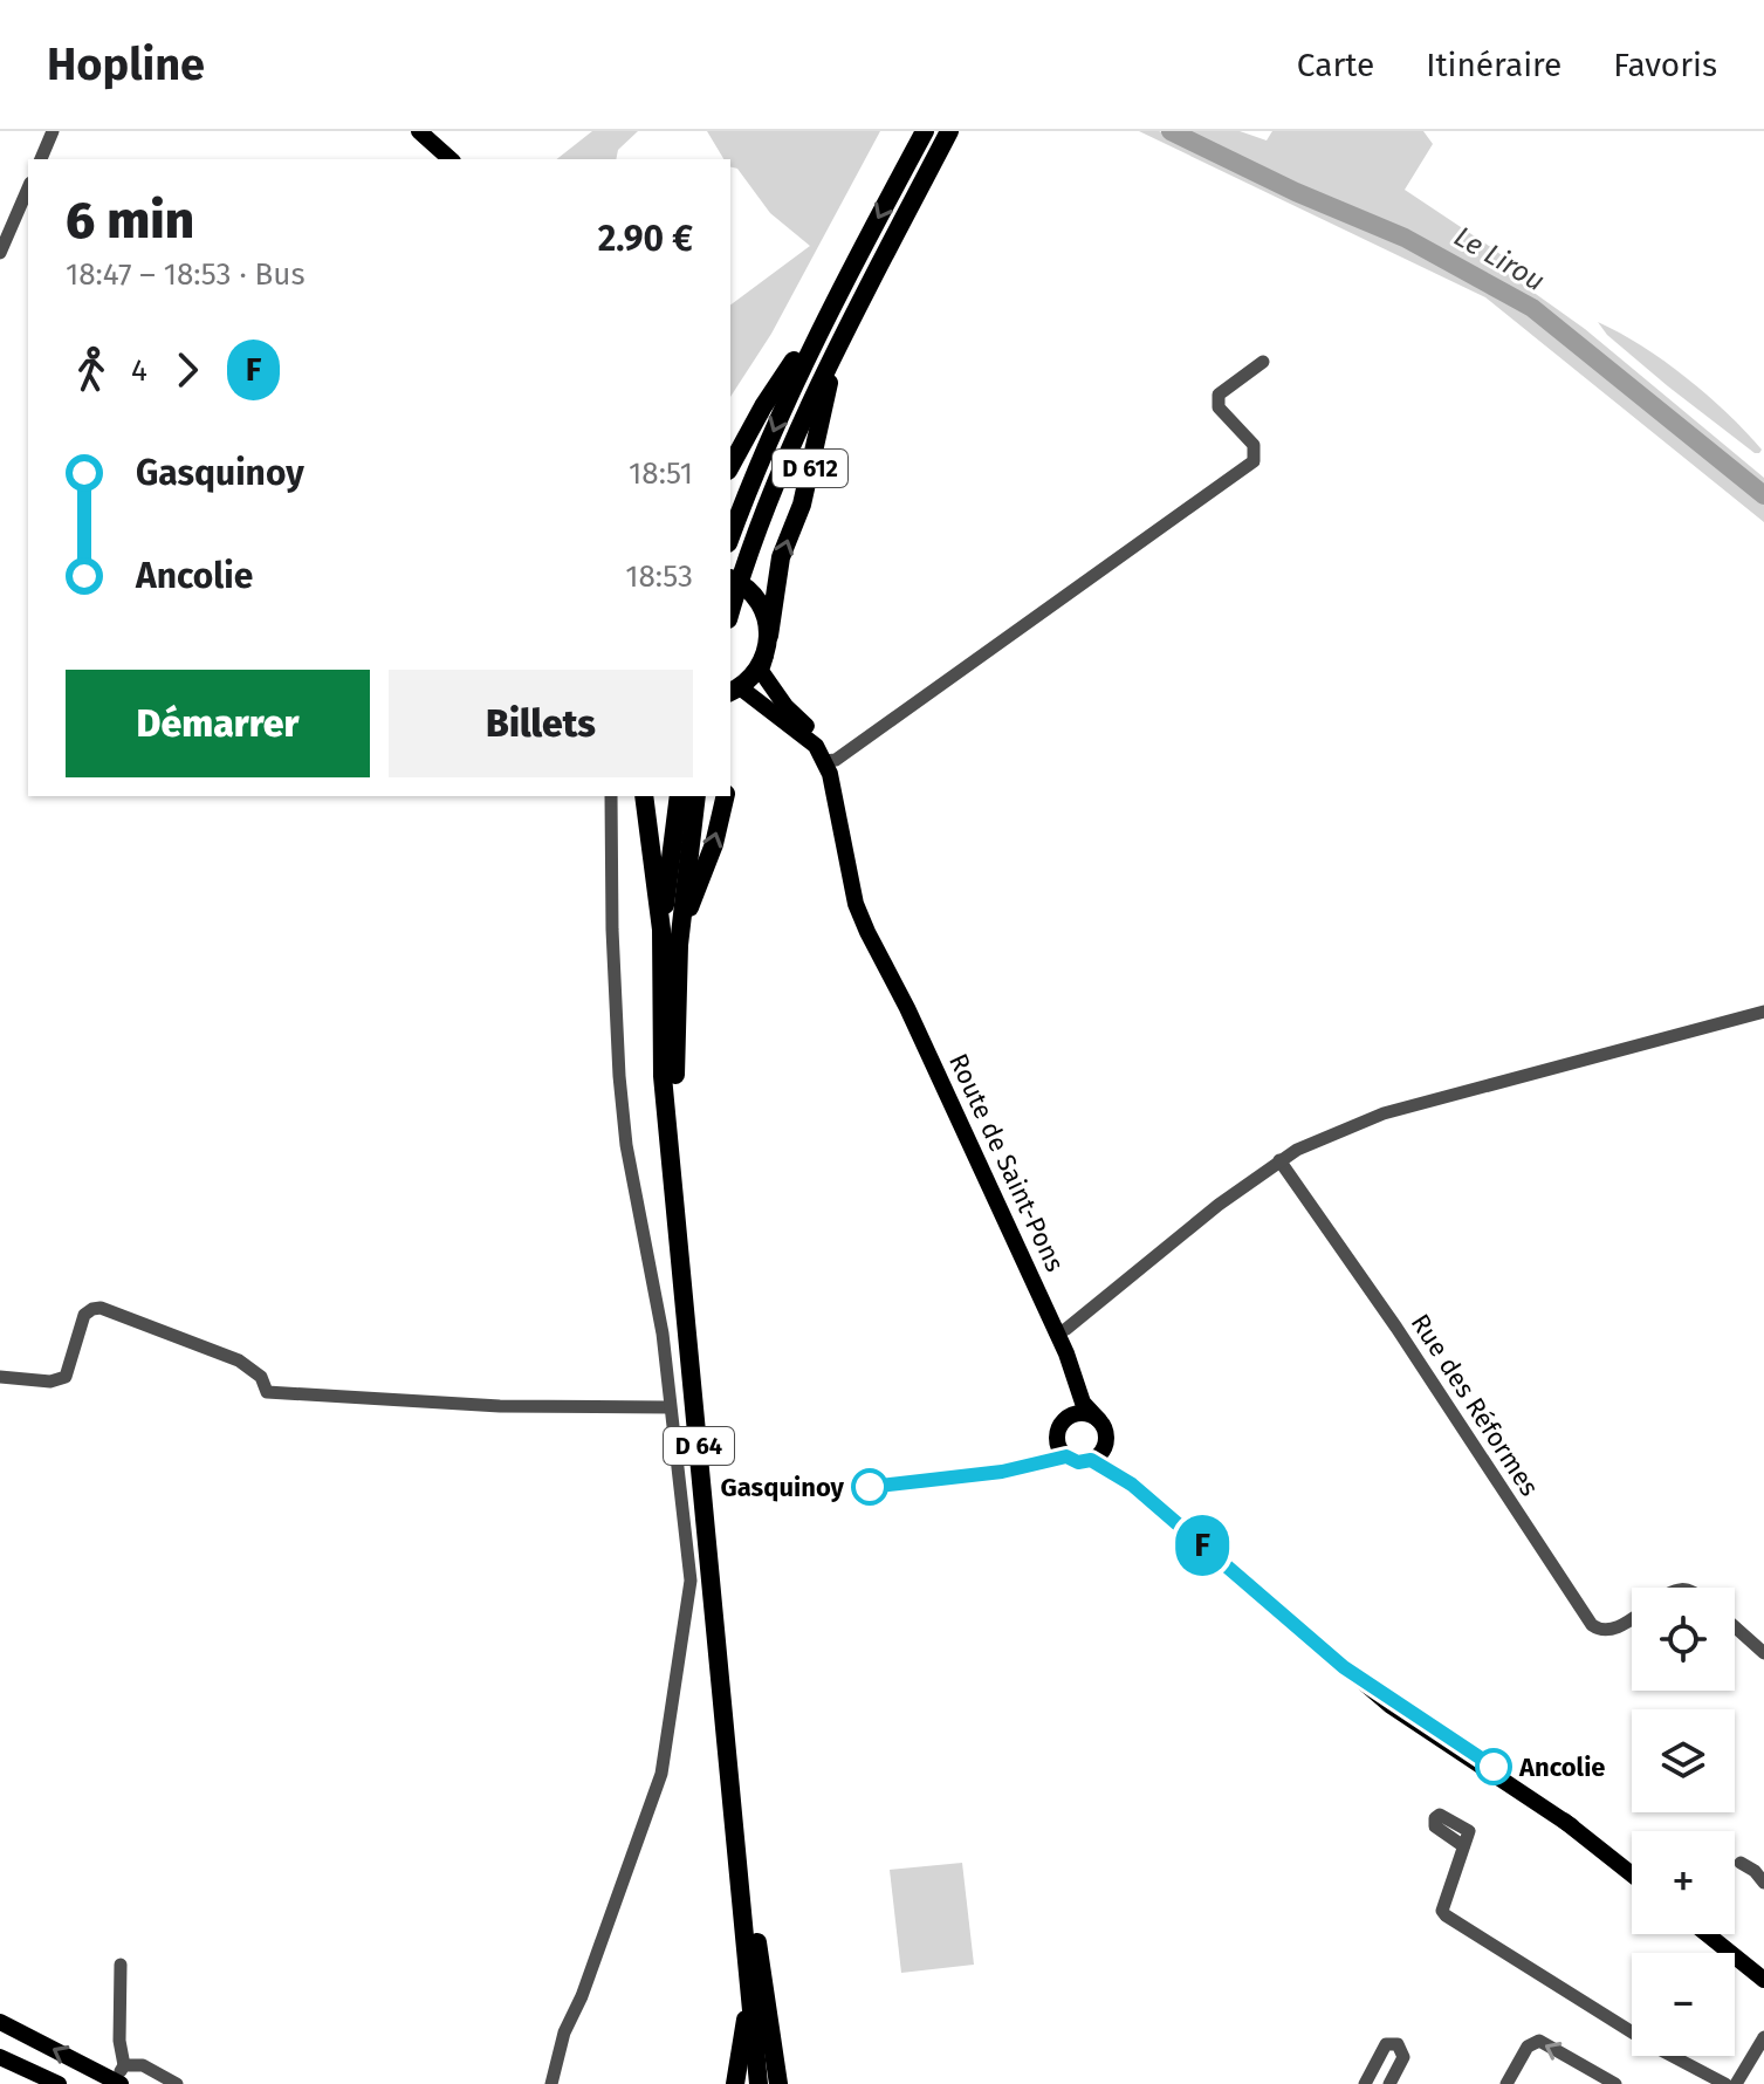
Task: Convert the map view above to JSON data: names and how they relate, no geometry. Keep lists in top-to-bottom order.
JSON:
{
  "streets": {
    "highway": ["D 612", "D 64"],
    "main road": ["Route de Saint-Pons"],
    "street": ["Rue des Réformes"]
  },
  "crossings": [
    ["D 612", "Route de Saint-Pons"]
  ],
  "water": ["Le Lirou"],
  "places": ["Gasquinoy", "Ancolie"],
  "lines": ["bus line F"],
  "page": {
    "header": "Hopline",
    "nav": ["Carte", "Itinéraire", "Favoris"],
    "on_map": "F",
    "heading": ["6 min", "18:47 – 18:53 · Bus", "2.90 €"],
    "legs": ["4", "F"],
    "list": [
      {
        "name": "Gasquinoy",
        "value": "18:51"
      },
      {
        "name": "Ancolie",
        "value": "18:53"
      }
    ],
    "buttons": ["Démarrer", "Billets"],
    "map_buttons": ["+", "−"]
  }
}
